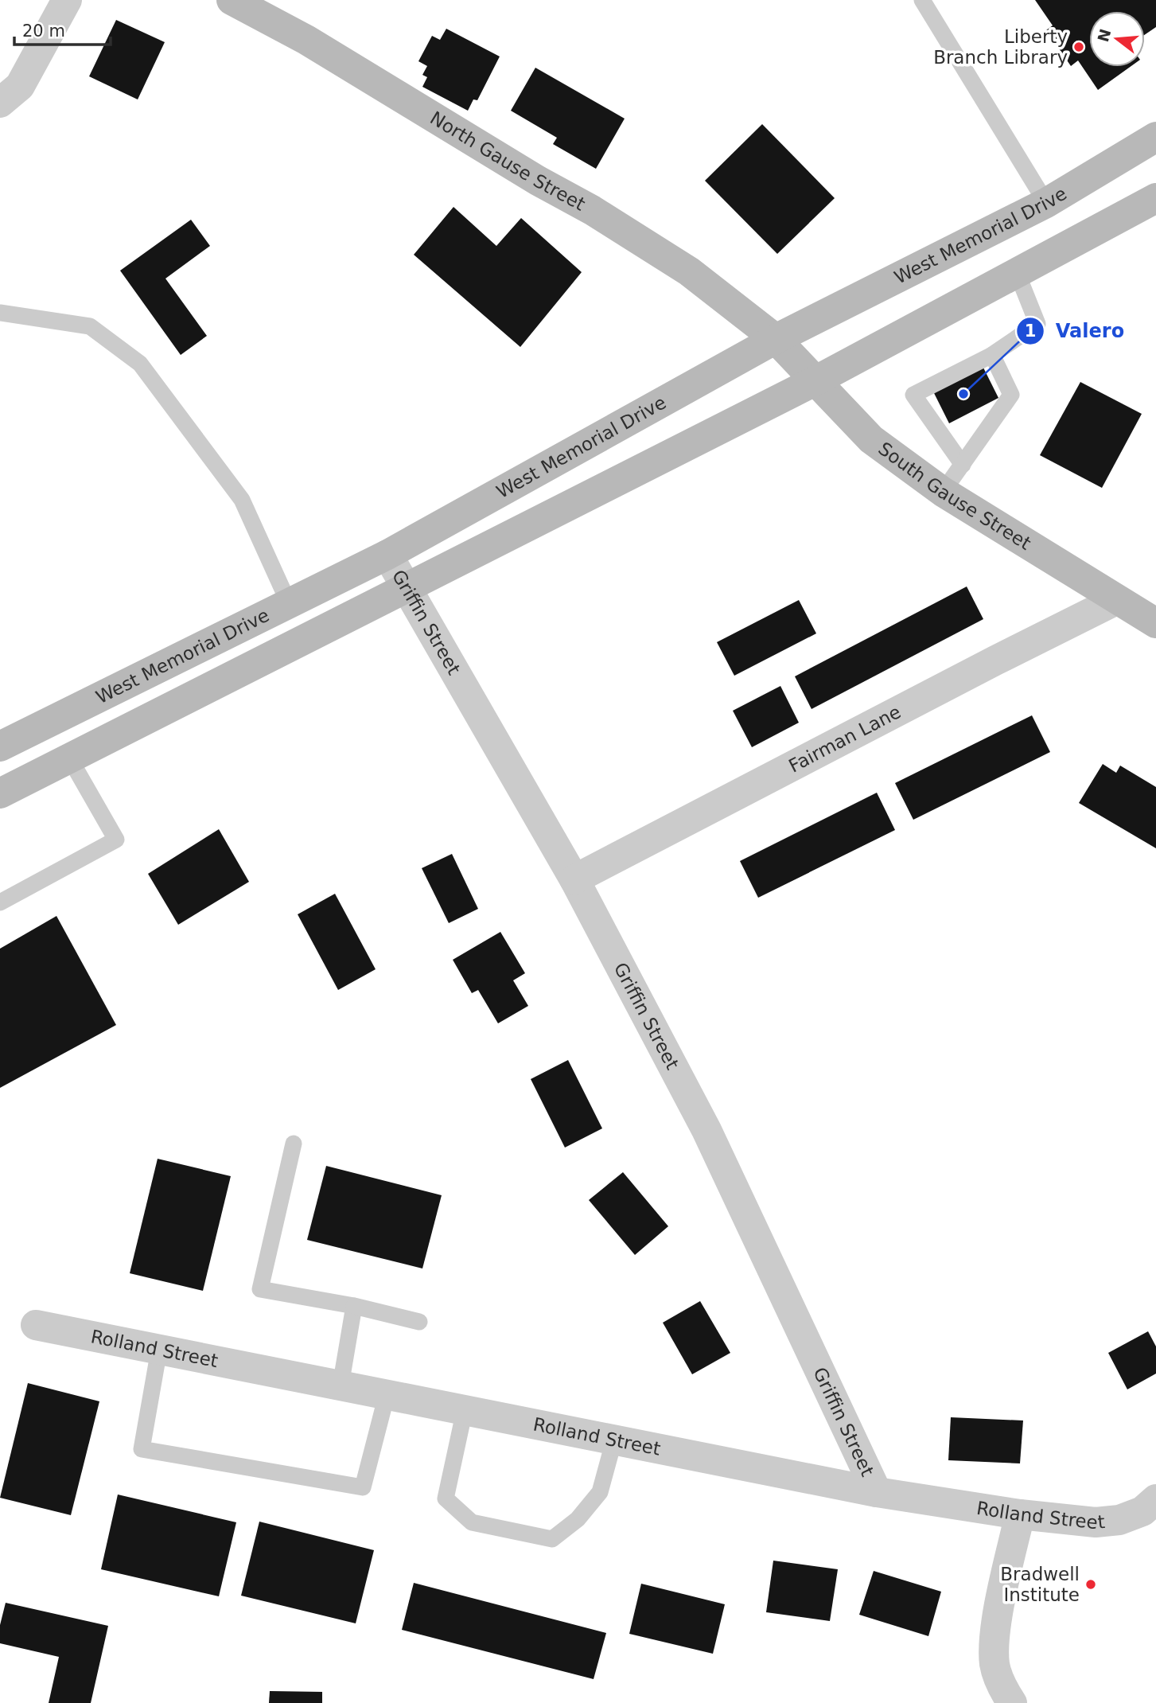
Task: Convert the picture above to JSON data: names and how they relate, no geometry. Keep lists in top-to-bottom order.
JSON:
{
  "streets": {
    "main road": ["North Gause Street", "West Memorial Drive", "South Gause Street"],
    "street": ["Griffin Street", "Fairman Lane", "Rolland Street"]
  },
  "crossings": [
    ["North Gause Street", "West Memorial Drive"],
    ["North Gause Street", "South Gause Street"],
    ["West Memorial Drive", "South Gause Street"],
    ["West Memorial Drive", "Griffin Street"],
    ["South Gause Street", "Fairman Lane"],
    ["Griffin Street", "Fairman Lane"],
    ["Griffin Street", "Rolland Street"]
  ],
  "places": ["Liberty Branch Library", "Valero", "Bradwell Institute"],
  "scale_bar": "20 m",
  "north": "left"
}
